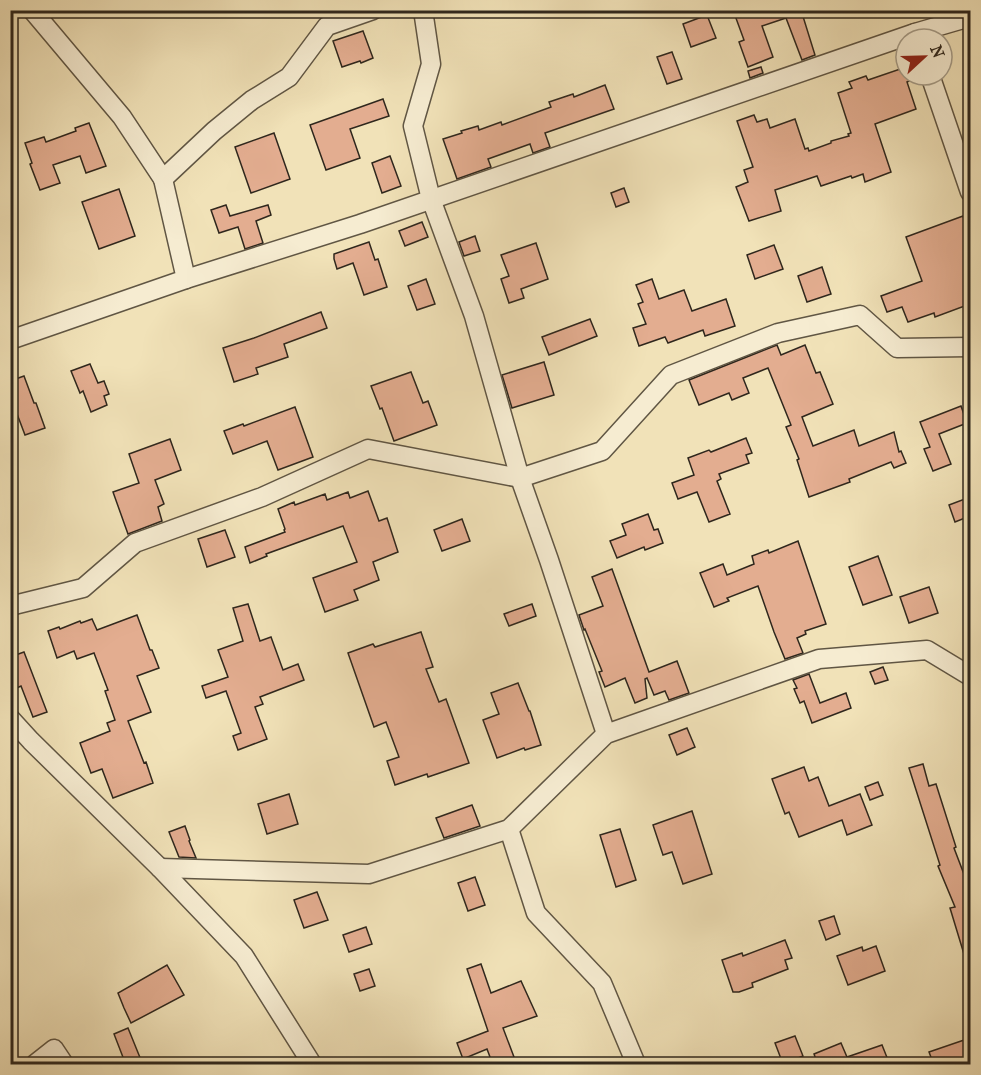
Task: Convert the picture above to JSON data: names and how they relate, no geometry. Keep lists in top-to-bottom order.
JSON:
{
  "north": "right"
}
